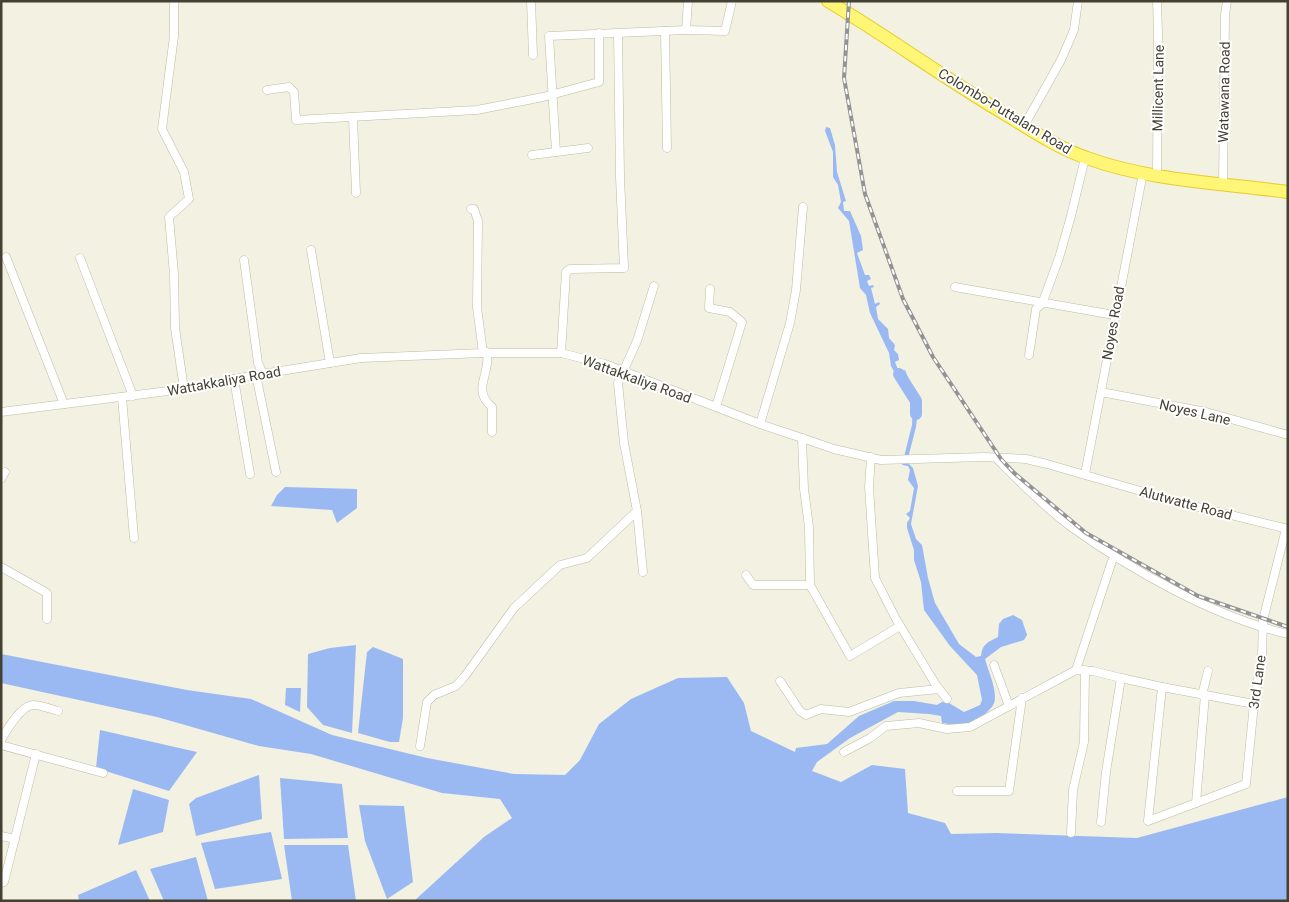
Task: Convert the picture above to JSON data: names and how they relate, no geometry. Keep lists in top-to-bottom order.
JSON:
{
  "streets": {
    "highway": ["Colombo-Puttalam Road"],
    "street": [
      "Millicent Lane",
      "Watawana Road",
      "Noyes Road",
      "Wattakkaliya Road",
      "Noyes Lane",
      "Alutwatte Road",
      "3rd Lane"
    ]
  },
  "crossings": [
    ["Millicent Lane", "Colombo-Puttalam Road"],
    ["Watawana Road", "Colombo-Puttalam Road"],
    ["Colombo-Puttalam Road", "Noyes Road"],
    ["Noyes Road", "Wattakkaliya Road"],
    ["Noyes Road", "Noyes Lane"],
    ["Noyes Road", "Alutwatte Road"],
    ["Wattakkaliya Road", "Alutwatte Road"],
    ["Alutwatte Road", "3rd Lane"]
  ]
}
